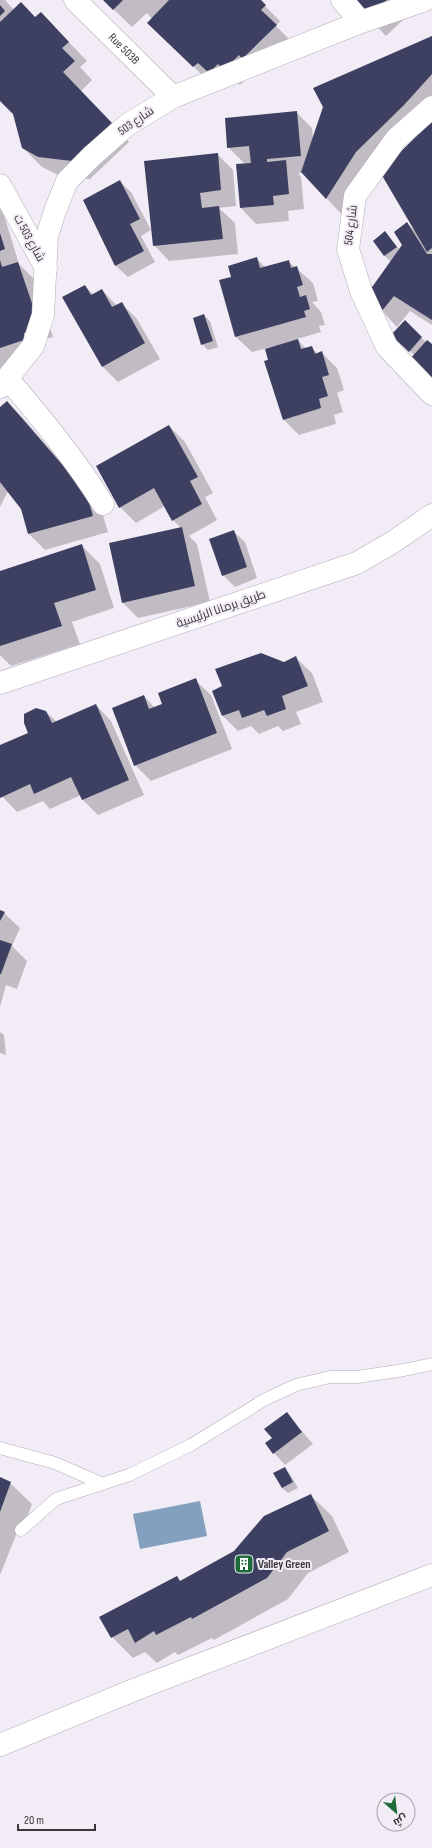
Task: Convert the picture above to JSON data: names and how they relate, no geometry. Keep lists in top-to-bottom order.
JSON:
{
  "streets": {
    "street": [
      "Rue 503B",
      "شارع 503",
      "شارع 504",
      "شارع 503 ت",
      "طريق برمانا الرئيسية"
    ]
  },
  "crossings": [
    ["Rue 503B", "شارع 503"],
    ["شارع 503", "شارع 503 ت"]
  ],
  "places": {
    "building": ["Valley Green"]
  },
  "scale_bar": "20 m",
  "north": "bottom right"
}
